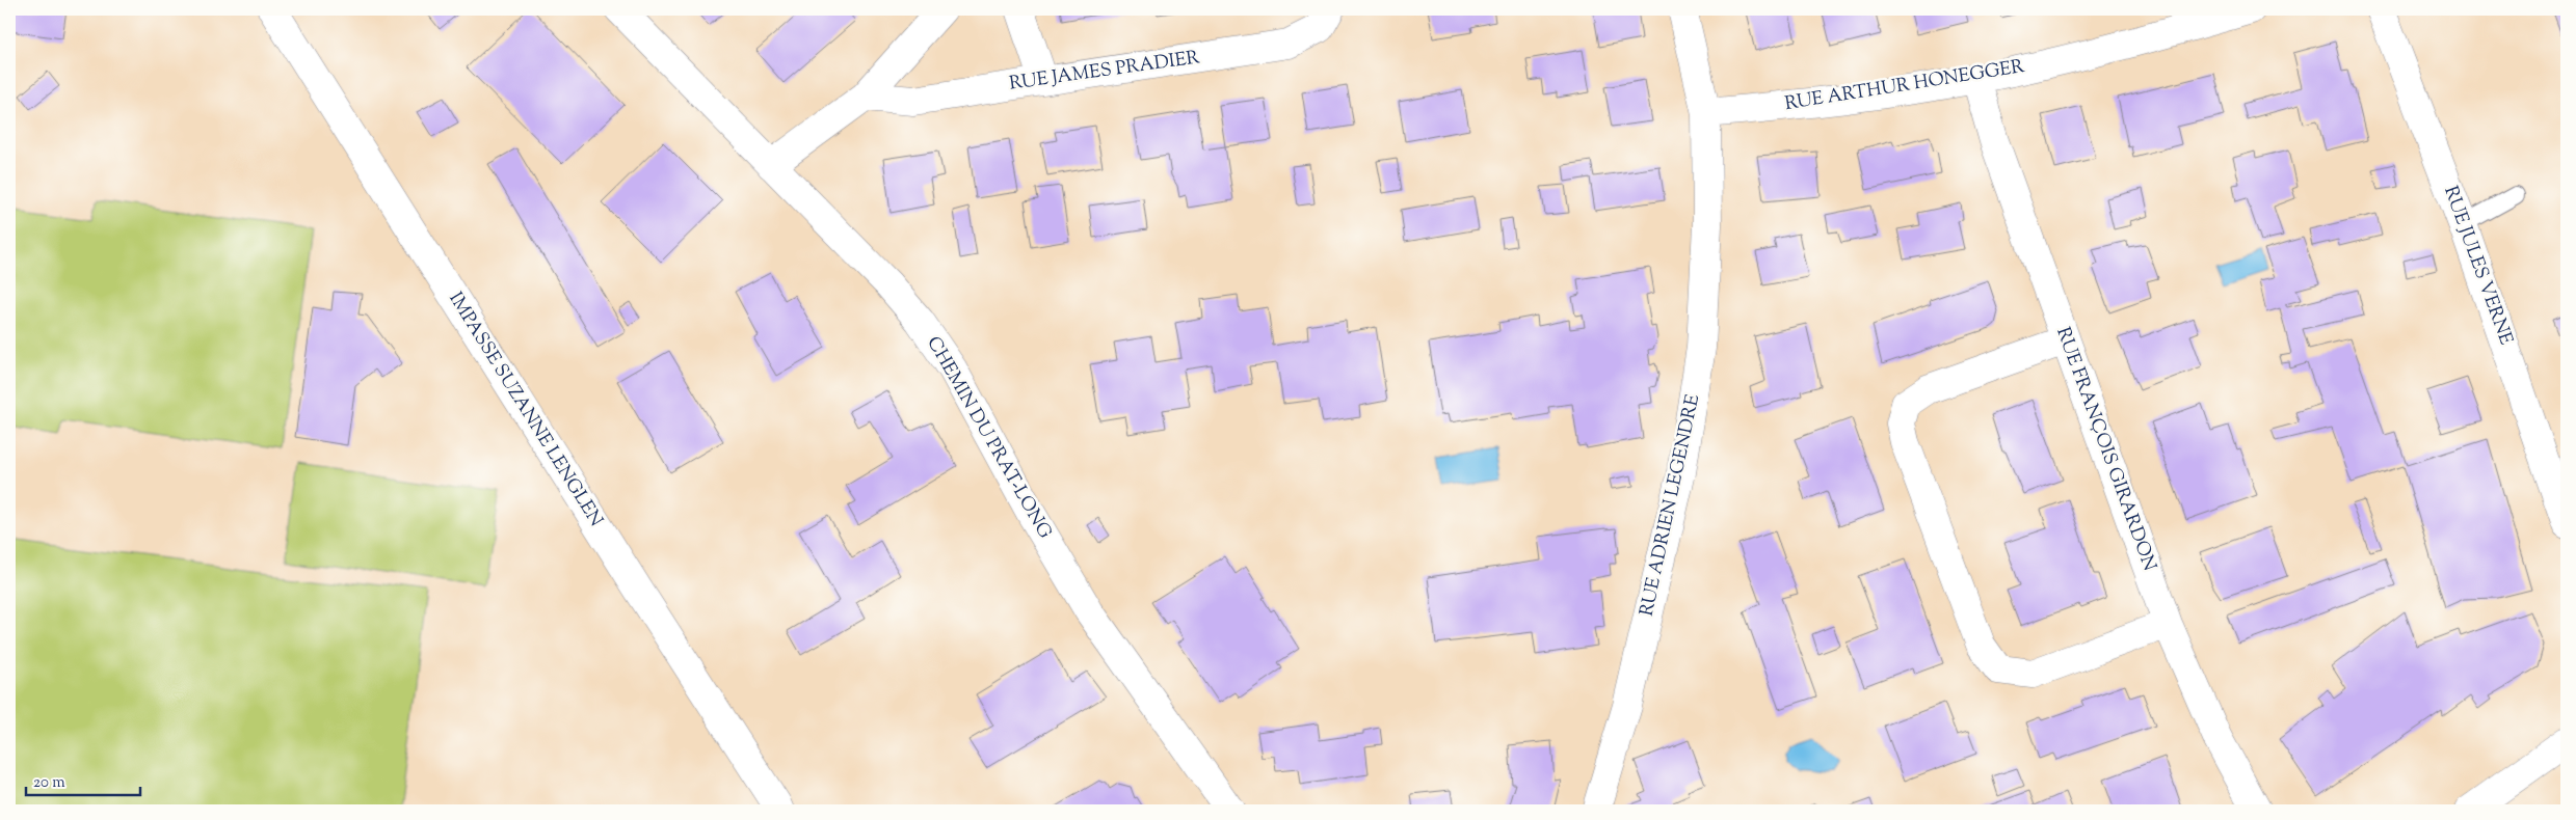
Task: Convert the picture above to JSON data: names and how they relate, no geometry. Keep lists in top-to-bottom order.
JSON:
{
  "streets": {
    "street": [
      "RUE JAMES PRADIER",
      "RUE ARTHUR HONEGGER",
      "RUE JULES VERNE",
      "IMPASSE SUZANNE LENGLEN",
      "CHEMIN DU PRAT-LONG",
      "RUE FRANÇOIS GIRARDON",
      "RUE ADRIEN LEGENDRE"
    ]
  },
  "crossings": [
    ["RUE ARTHUR HONEGGER", "RUE FRANÇOIS GIRARDON"],
    ["RUE ARTHUR HONEGGER", "RUE ADRIEN LEGENDRE"]
  ],
  "scale_bar": "20 m"
}
